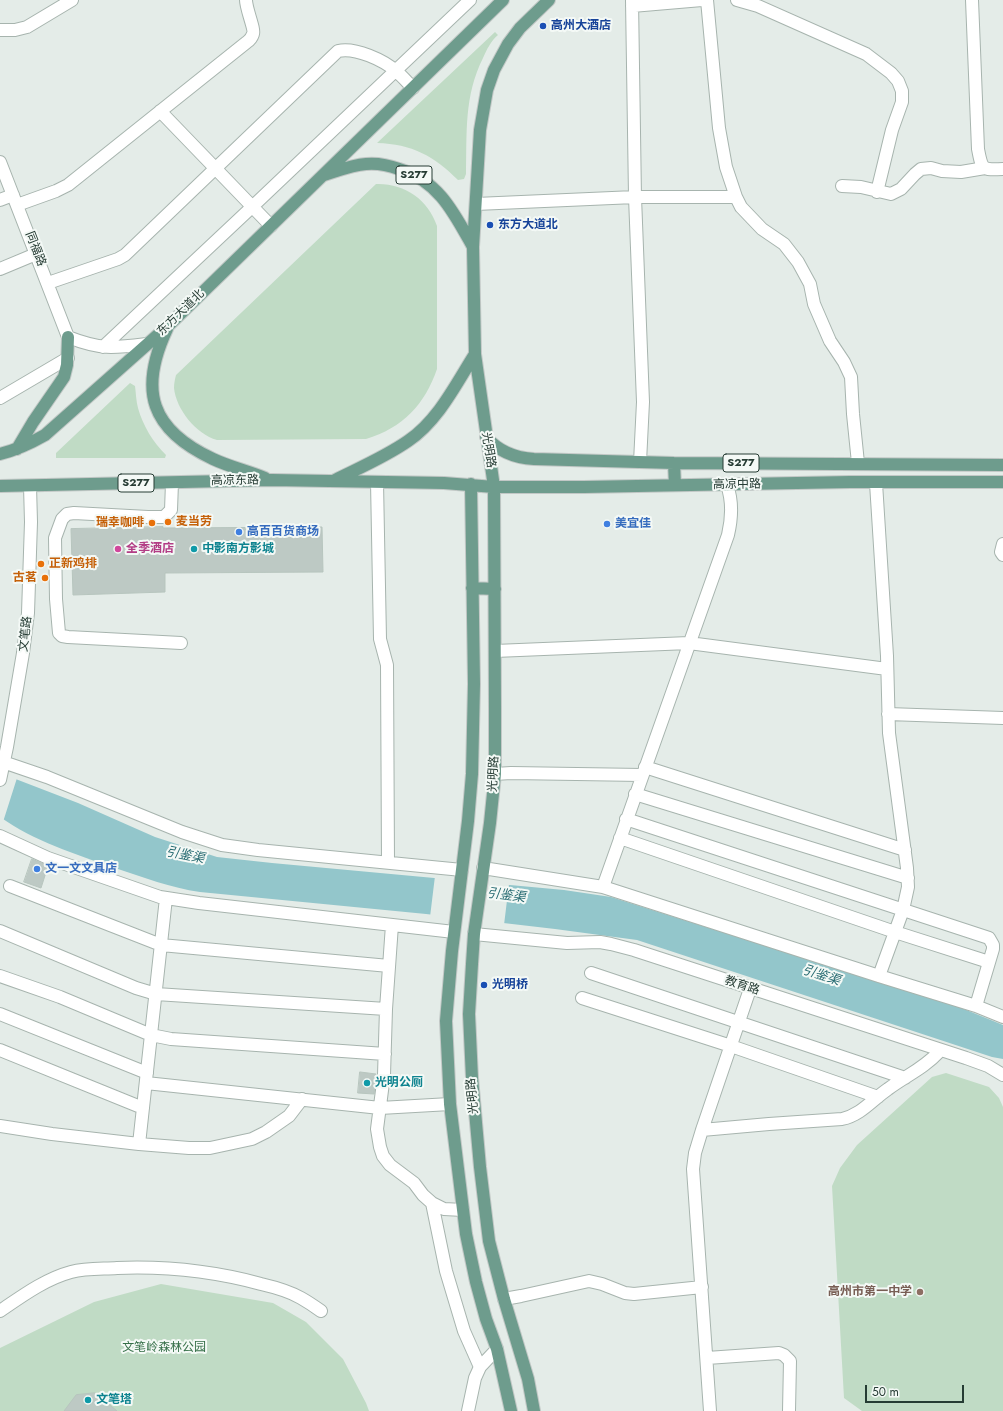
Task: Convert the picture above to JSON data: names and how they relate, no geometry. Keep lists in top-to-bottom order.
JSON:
{
  "streets": {
    "main road": [
      "S277",
      "东方大道北",
      "光明路",
      "高凉东路",
      "高凉中路"
    ],
    "street": ["同福路", "文笔路", "教育路"]
  },
  "crossings": [
    ["S277", "东方大道北"],
    ["S277", "光明路"],
    ["S277", "高凉东路"],
    ["光明路", "高凉东路"],
    ["光明路", "高凉中路"],
    ["光明路", "教育路"],
    ["高凉东路", "高凉中路"],
    ["高凉东路", "文笔路"]
  ],
  "water": ["引鉴渠"],
  "parks": ["文笔岭森林公园"],
  "places": [
    "高州大酒店",
    "东方大道北",
    "麦当劳",
    "瑞幸咖啡",
    "美宜佳",
    "高百百货商场",
    "全季酒店",
    "中影南方影城",
    "正新鸡排",
    "古茗",
    "文一文文具店",
    "光明桥",
    "光明公厕",
    "高州市第一中学",
    "文笔塔"
  ],
  "scale_bar": "50 m"
}
